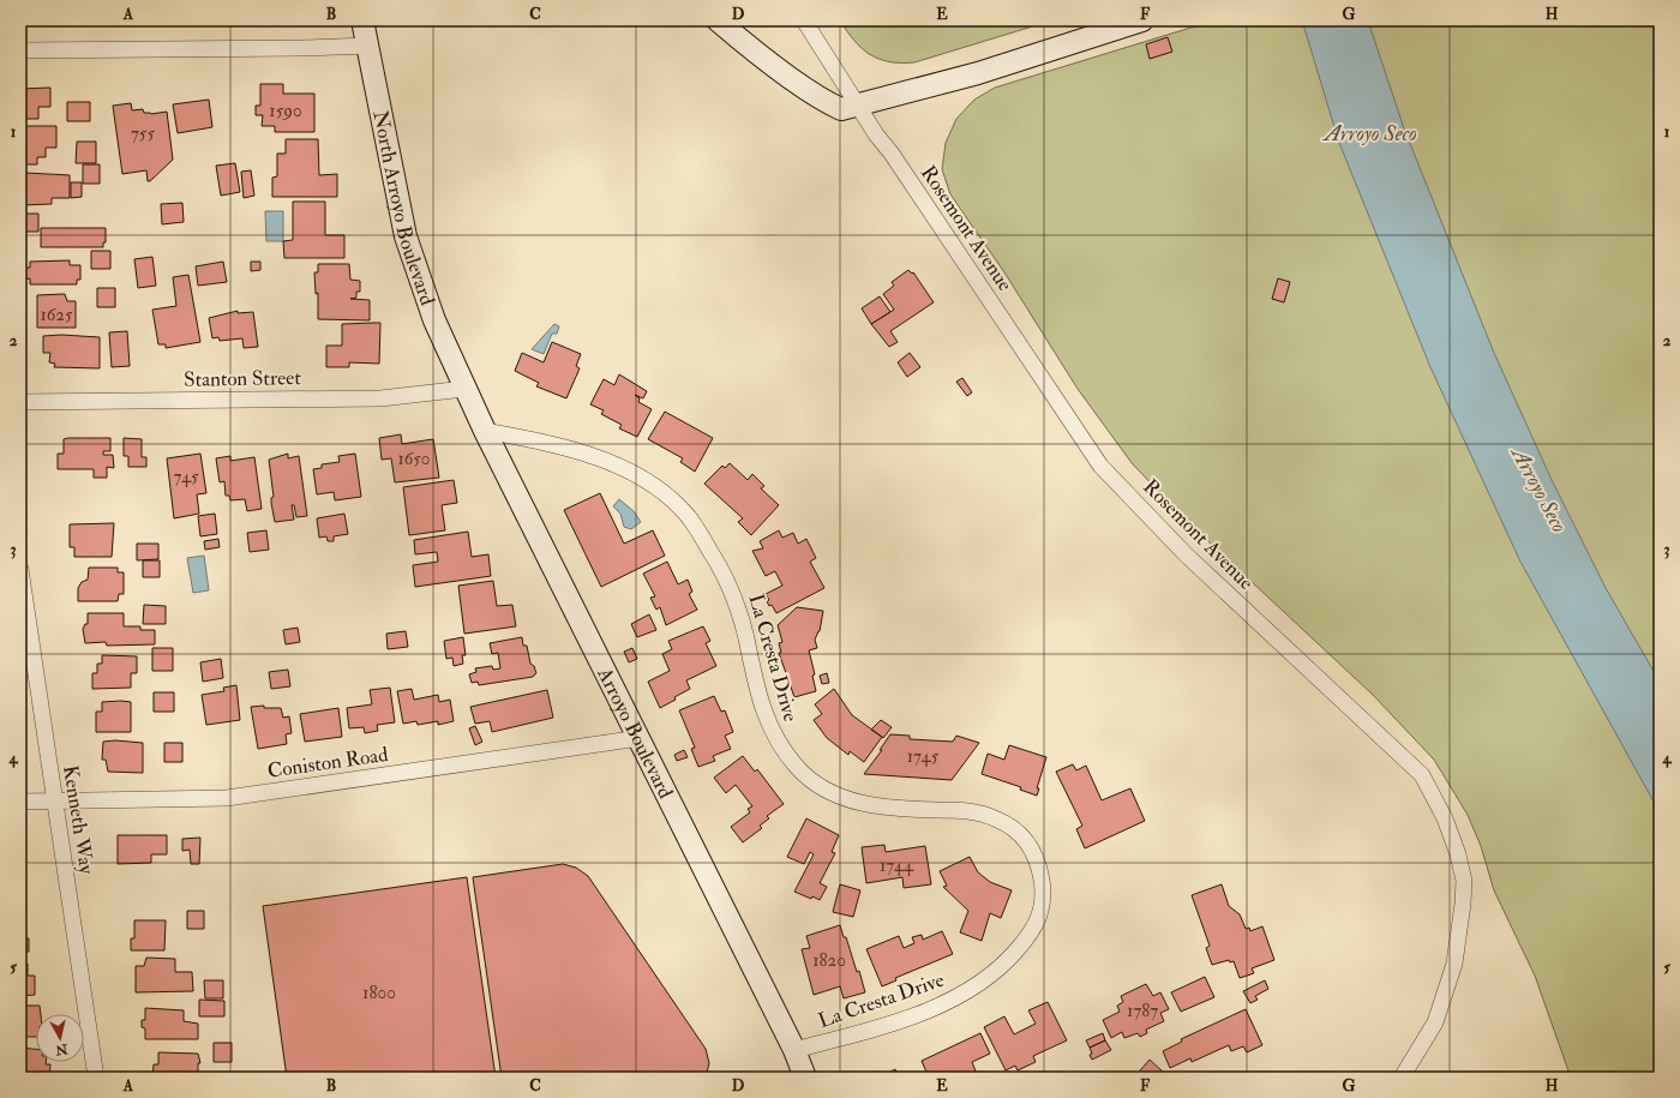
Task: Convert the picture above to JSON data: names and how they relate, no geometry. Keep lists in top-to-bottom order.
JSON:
{
  "streets": {
    "street": [
      "North Arroyo Boulevard",
      "Rosemont Avenue",
      "Stanton Street",
      "La Cresta Drive",
      "Arroyo Boulevard",
      "Coniston Road",
      "Kenneth Way"
    ]
  },
  "crossings": [
    ["North Arroyo Boulevard", "Stanton Street"],
    ["North Arroyo Boulevard", "Arroyo Boulevard"],
    ["Stanton Street", "Arroyo Boulevard"],
    ["La Cresta Drive", "Arroyo Boulevard"],
    ["Arroyo Boulevard", "Coniston Road"],
    ["Coniston Road", "Kenneth Way"]
  ],
  "water": ["Arroyo Seco"],
  "house_numbers": [
    "1590",
    "755",
    "1625",
    "1650",
    "745",
    "1745",
    "1744",
    "1820",
    "1800",
    "1787"
  ],
  "north": "bottom",
  "grid": {
    "columns": [
      "A",
      "B",
      "C",
      "D",
      "E",
      "F",
      "G",
      "H"
    ],
    "rows": [
      "1",
      "2",
      "3",
      "4",
      "5"
    ]
  }
}
